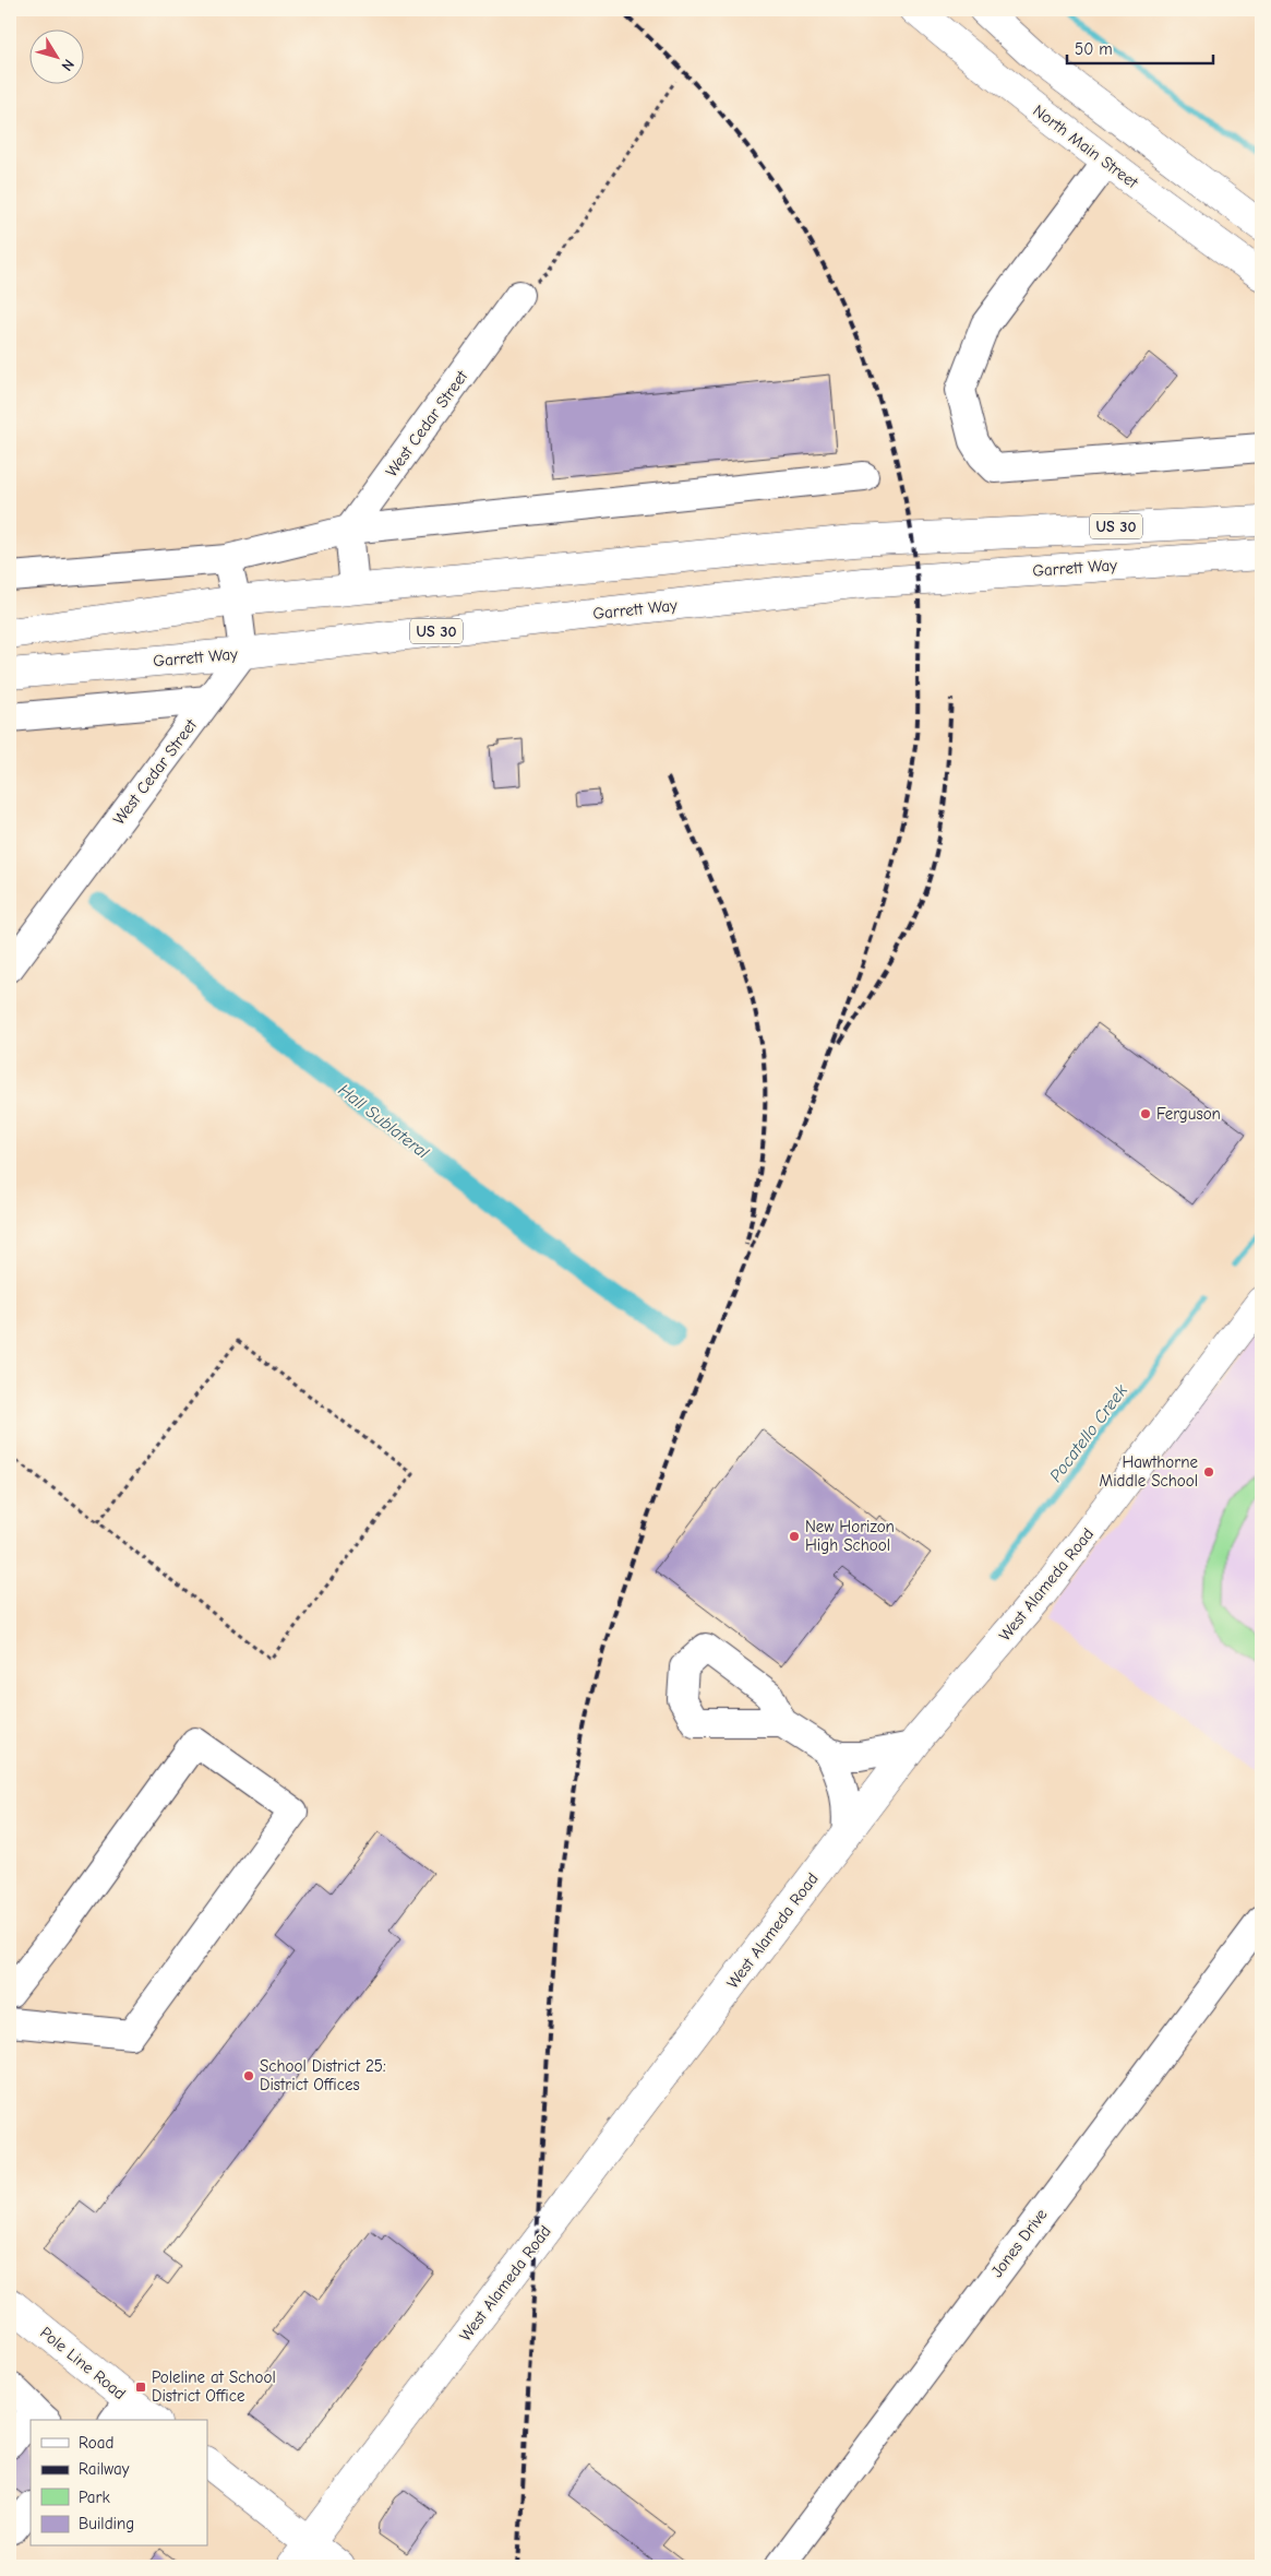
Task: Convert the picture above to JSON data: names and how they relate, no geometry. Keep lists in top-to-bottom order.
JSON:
{
  "streets": {
    "main road": [
      "North Main Street",
      "US 30",
      "Garrett Way",
      "West Alameda Road",
      "Pole Line Road"
    ],
    "street": ["West Cedar Street", "Jones Drive"]
  },
  "crossings": [
    ["West Cedar Street", "Garrett Way"]
  ],
  "water": ["Hall Sublateral", "Pocatello Creek"],
  "places": {
    "other": [
      "Ferguson",
      "Hawthorne Middle School",
      "New Horizon High School",
      "School District 25: District Offices"
    ],
    "transit": ["Poleline at School District Office"]
  },
  "legend": [
    "Road",
    "Railway",
    "Park",
    "Building"
  ],
  "scale_bar": "50 m",
  "north": "bottom right"
}
